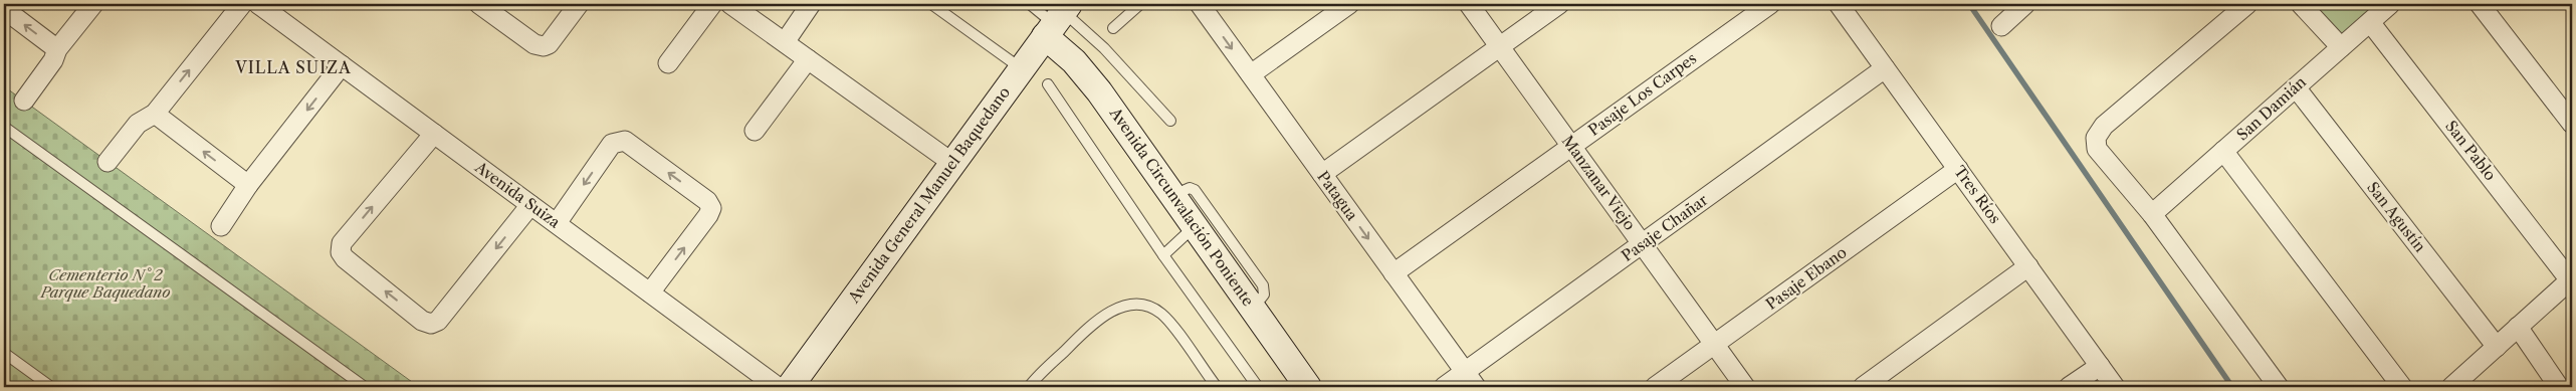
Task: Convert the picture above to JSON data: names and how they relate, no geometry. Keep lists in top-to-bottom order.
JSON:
{
  "streets": {
    "street": [
      "Pasaje Los Carpes",
      "San Damián",
      "San Pablo",
      "Manzanar Viejo",
      "Avenida Suiza",
      "Avenida General Manuel Baquedano",
      "Tres Ríos",
      "Patagua",
      "Avenida Circunvalación Poniente",
      "San Agustín",
      "Pasaje Chañar",
      "Pasaje Ebano"
    ]
  },
  "crossings": [
    ["Pasaje Los Carpes", "Manzanar Viejo"],
    ["Pasaje Los Carpes", "Patagua"],
    ["San Damián", "San Pablo"],
    ["San Damián", "San Agustín"],
    ["Manzanar Viejo", "Pasaje Chañar"],
    ["Manzanar Viejo", "Pasaje Ebano"],
    ["Avenida General Manuel Baquedano", "Avenida Circunvalación Poniente"],
    ["Tres Ríos", "Pasaje Chañar"],
    ["Tres Ríos", "Pasaje Ebano"],
    ["Patagua", "Pasaje Chañar"]
  ],
  "one_way": ["Patagua"],
  "districts": ["VILLA SUIZA"],
  "parks": ["Cementerio N° 2 Parque Baquedano"]
}
